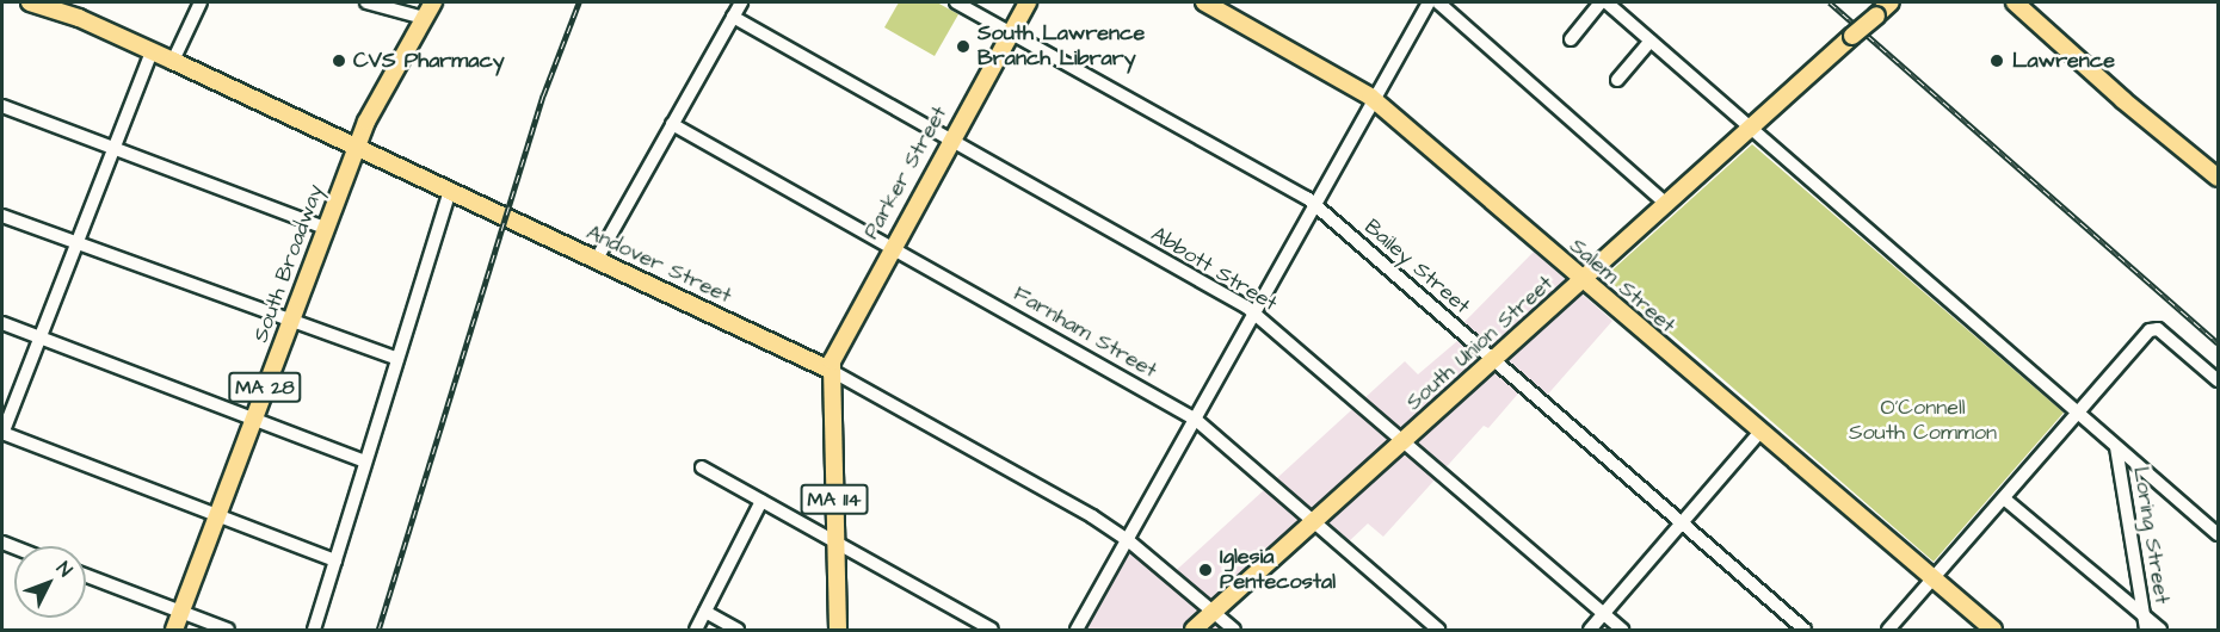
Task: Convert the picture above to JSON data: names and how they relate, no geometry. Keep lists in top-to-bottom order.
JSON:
{
  "streets": {
    "main road": [
      "Parker Street",
      "South Broadway",
      "Andover Street",
      "Salem Street",
      "South Union Street",
      "MA 28",
      "MA 114"
    ],
    "street": [
      "Bailey Street",
      "Abbott Street",
      "Farnham Street",
      "Loring Street"
    ]
  },
  "crossings": [
    ["Parker Street", "Andover Street"],
    ["Parker Street", "Bailey Street"],
    ["Parker Street", "Abbott Street"],
    ["Parker Street", "Farnham Street"],
    ["Parker Street", "MA 114"],
    ["South Broadway", "Andover Street"],
    ["Andover Street", "South Union Street"],
    ["Andover Street", "MA 114"],
    ["Bailey Street", "South Union Street"],
    ["Abbott Street", "South Union Street"],
    ["Salem Street", "South Union Street"],
    ["Farnham Street", "South Union Street"]
  ],
  "parks": ["O'Connell South Common"],
  "places": [
    "South Lawrence Branch Library",
    "CVS Pharmacy",
    "Lawrence",
    "Iglesia Pentecostal"
  ],
  "north": "top right"
}
